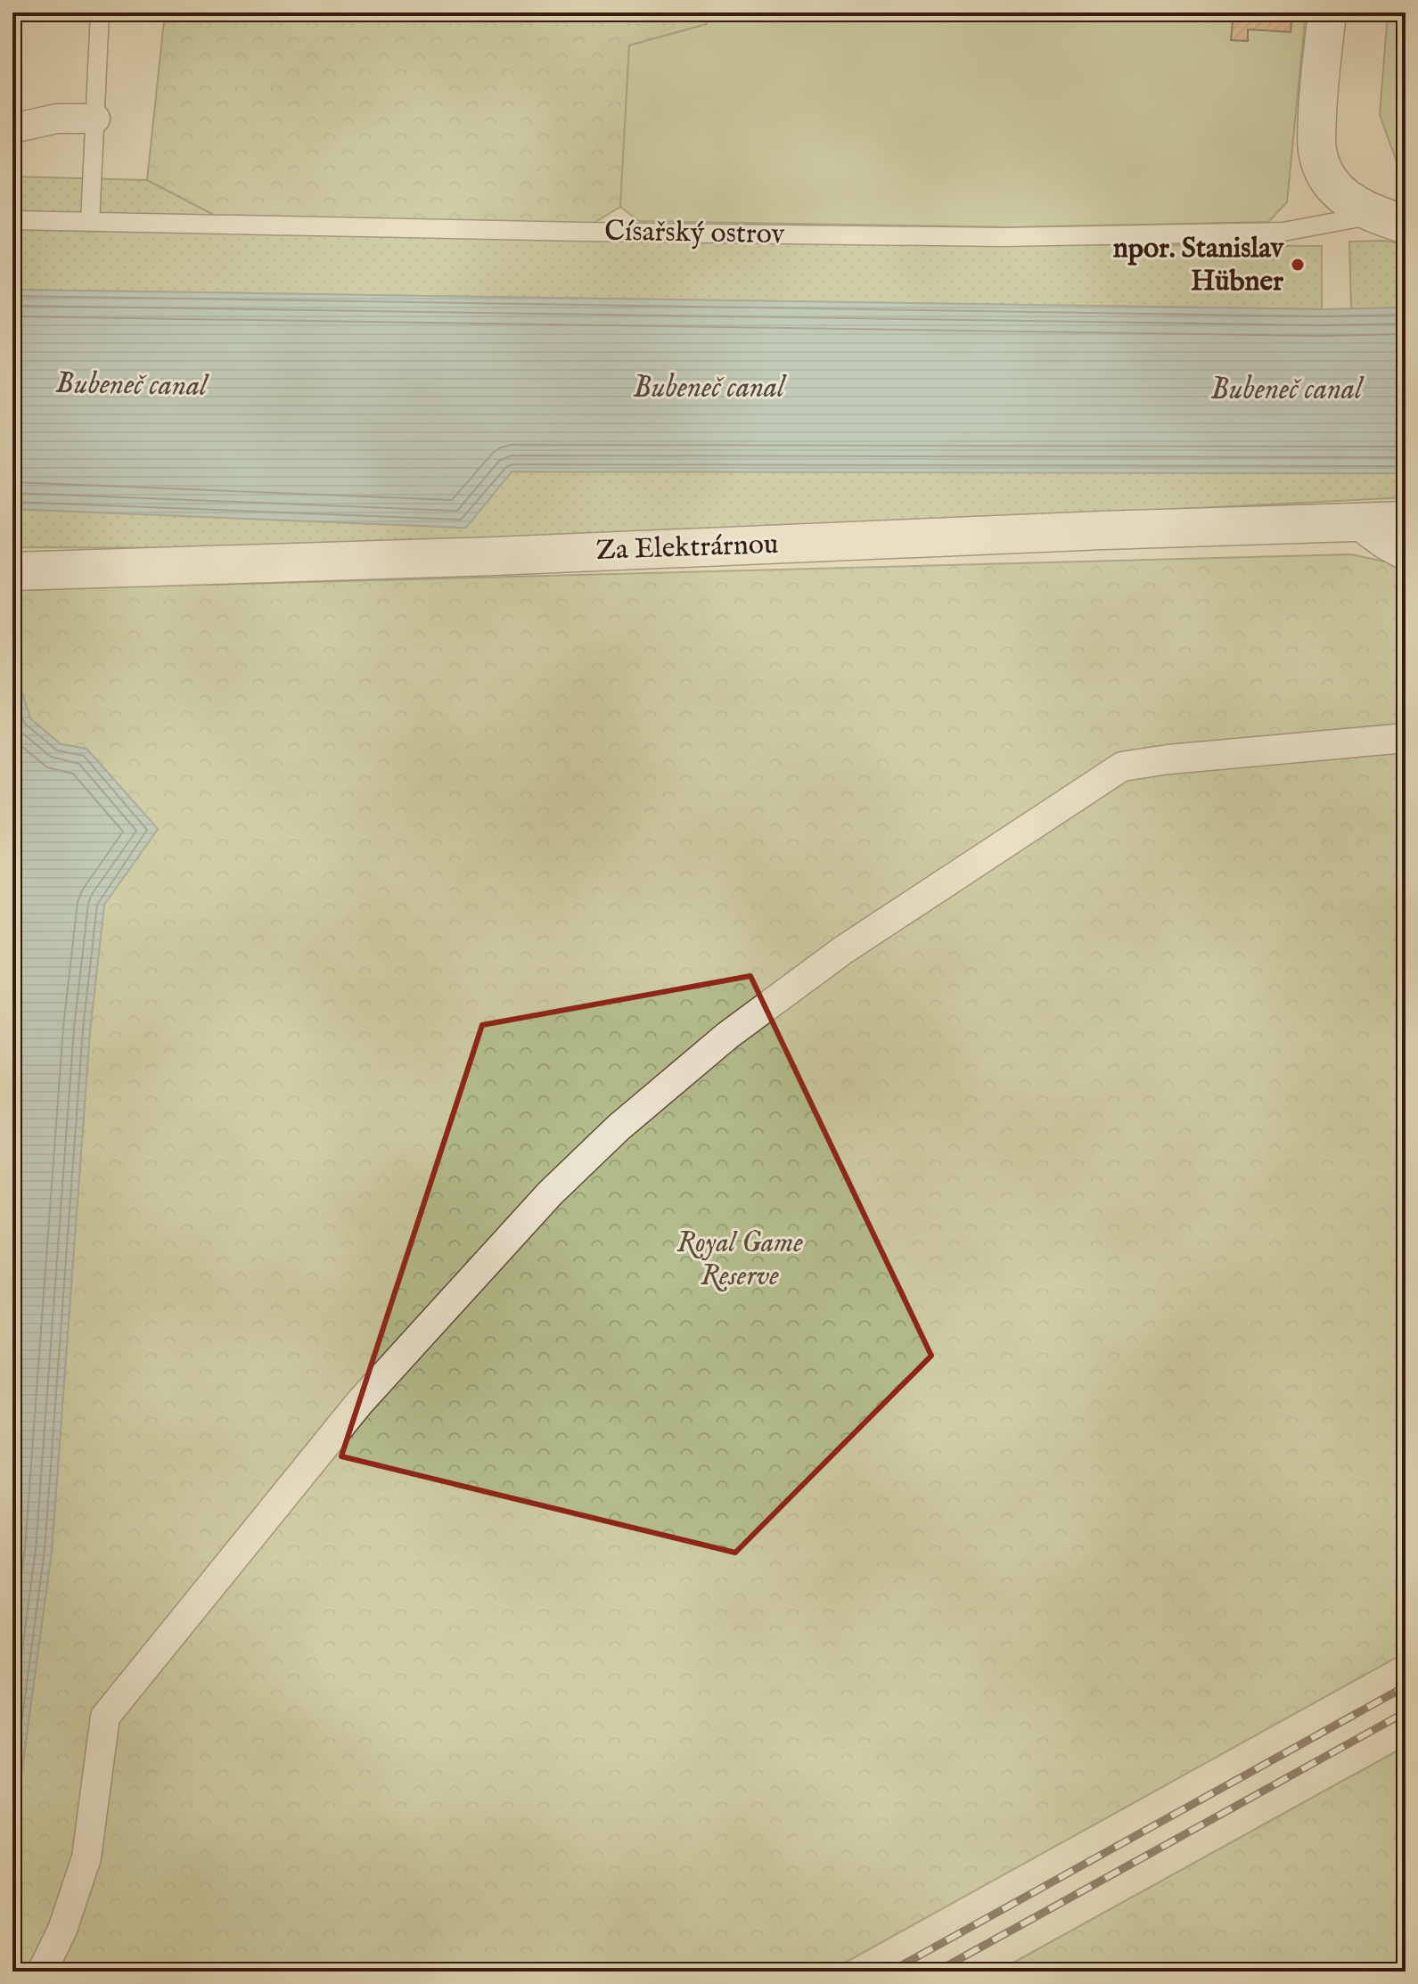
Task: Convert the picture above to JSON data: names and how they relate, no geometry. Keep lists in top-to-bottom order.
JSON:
{
  "streets": {
    "street": ["Císařský ostrov", "Za Elektrárnou"]
  },
  "water": ["Bubeneč canal"],
  "parks": ["Royal Game Reserve"],
  "places": ["npor. Stanislav Hübner"]
}
